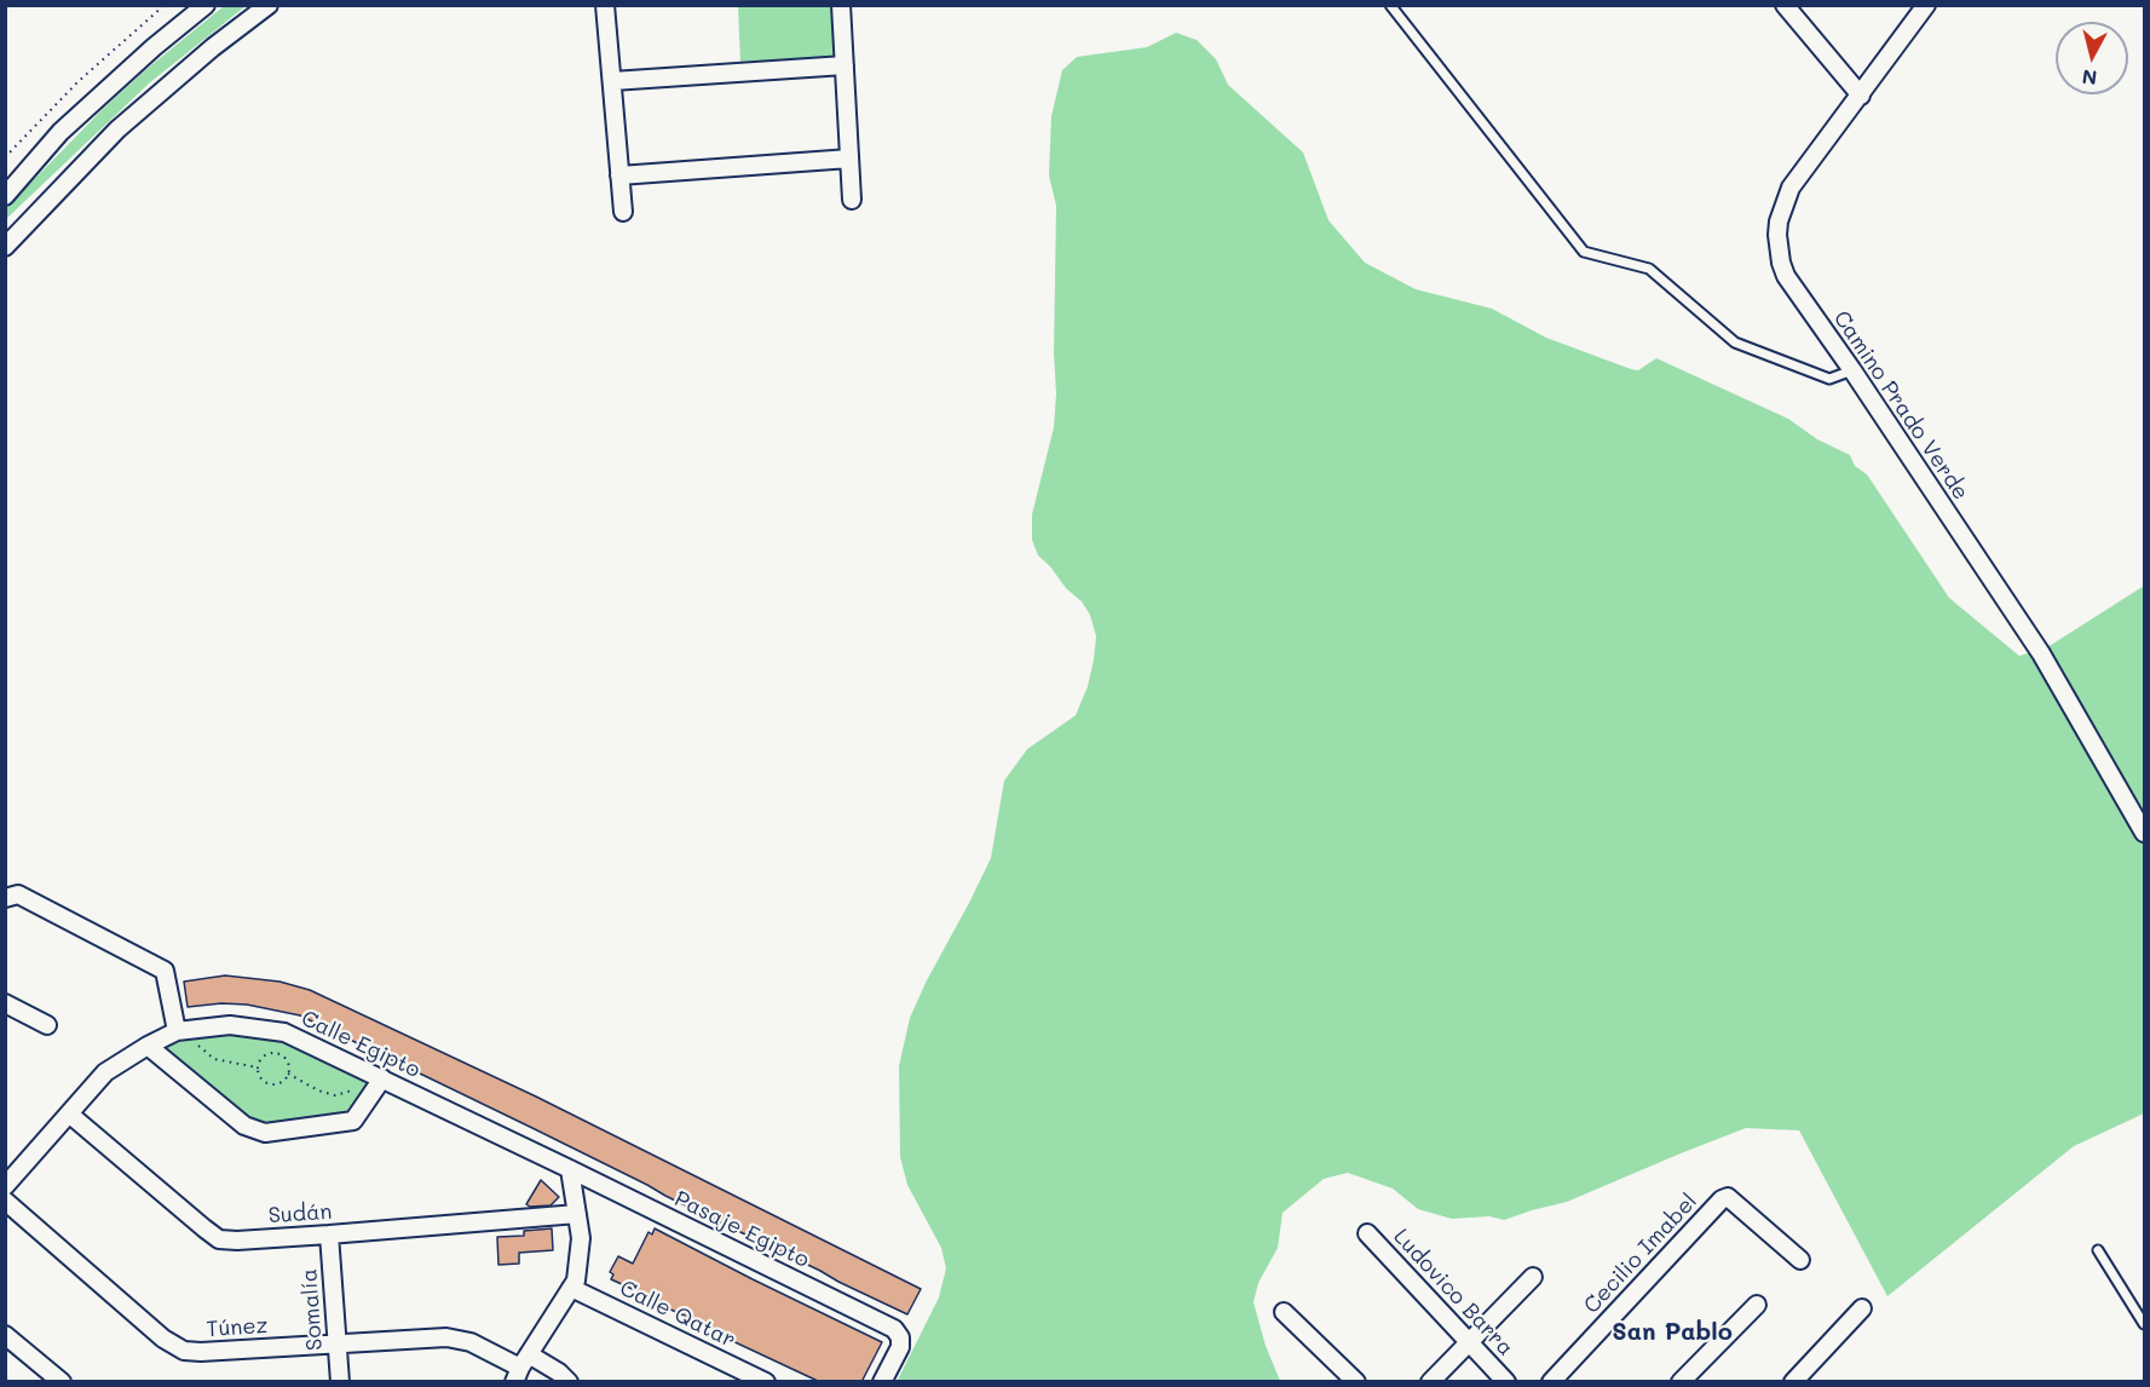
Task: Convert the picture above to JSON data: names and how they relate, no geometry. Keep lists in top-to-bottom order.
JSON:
{
  "streets": {
    "street": [
      "Camino Prado Verde",
      "Calle Egipto",
      "Sudán",
      "Pasaje Egipto",
      "Cecilio Imabel",
      "Ludovico Barra",
      "Somalía",
      "Calle Qatar",
      "Túnez"
    ]
  },
  "crossings": [
    ["Calle Egipto", "Sudán"],
    ["Calle Egipto", "Pasaje Egipto"],
    ["Sudán", "Somalía"],
    ["Somalía", "Túnez"]
  ],
  "districts": ["San Pablo"],
  "north": "bottom"
}
